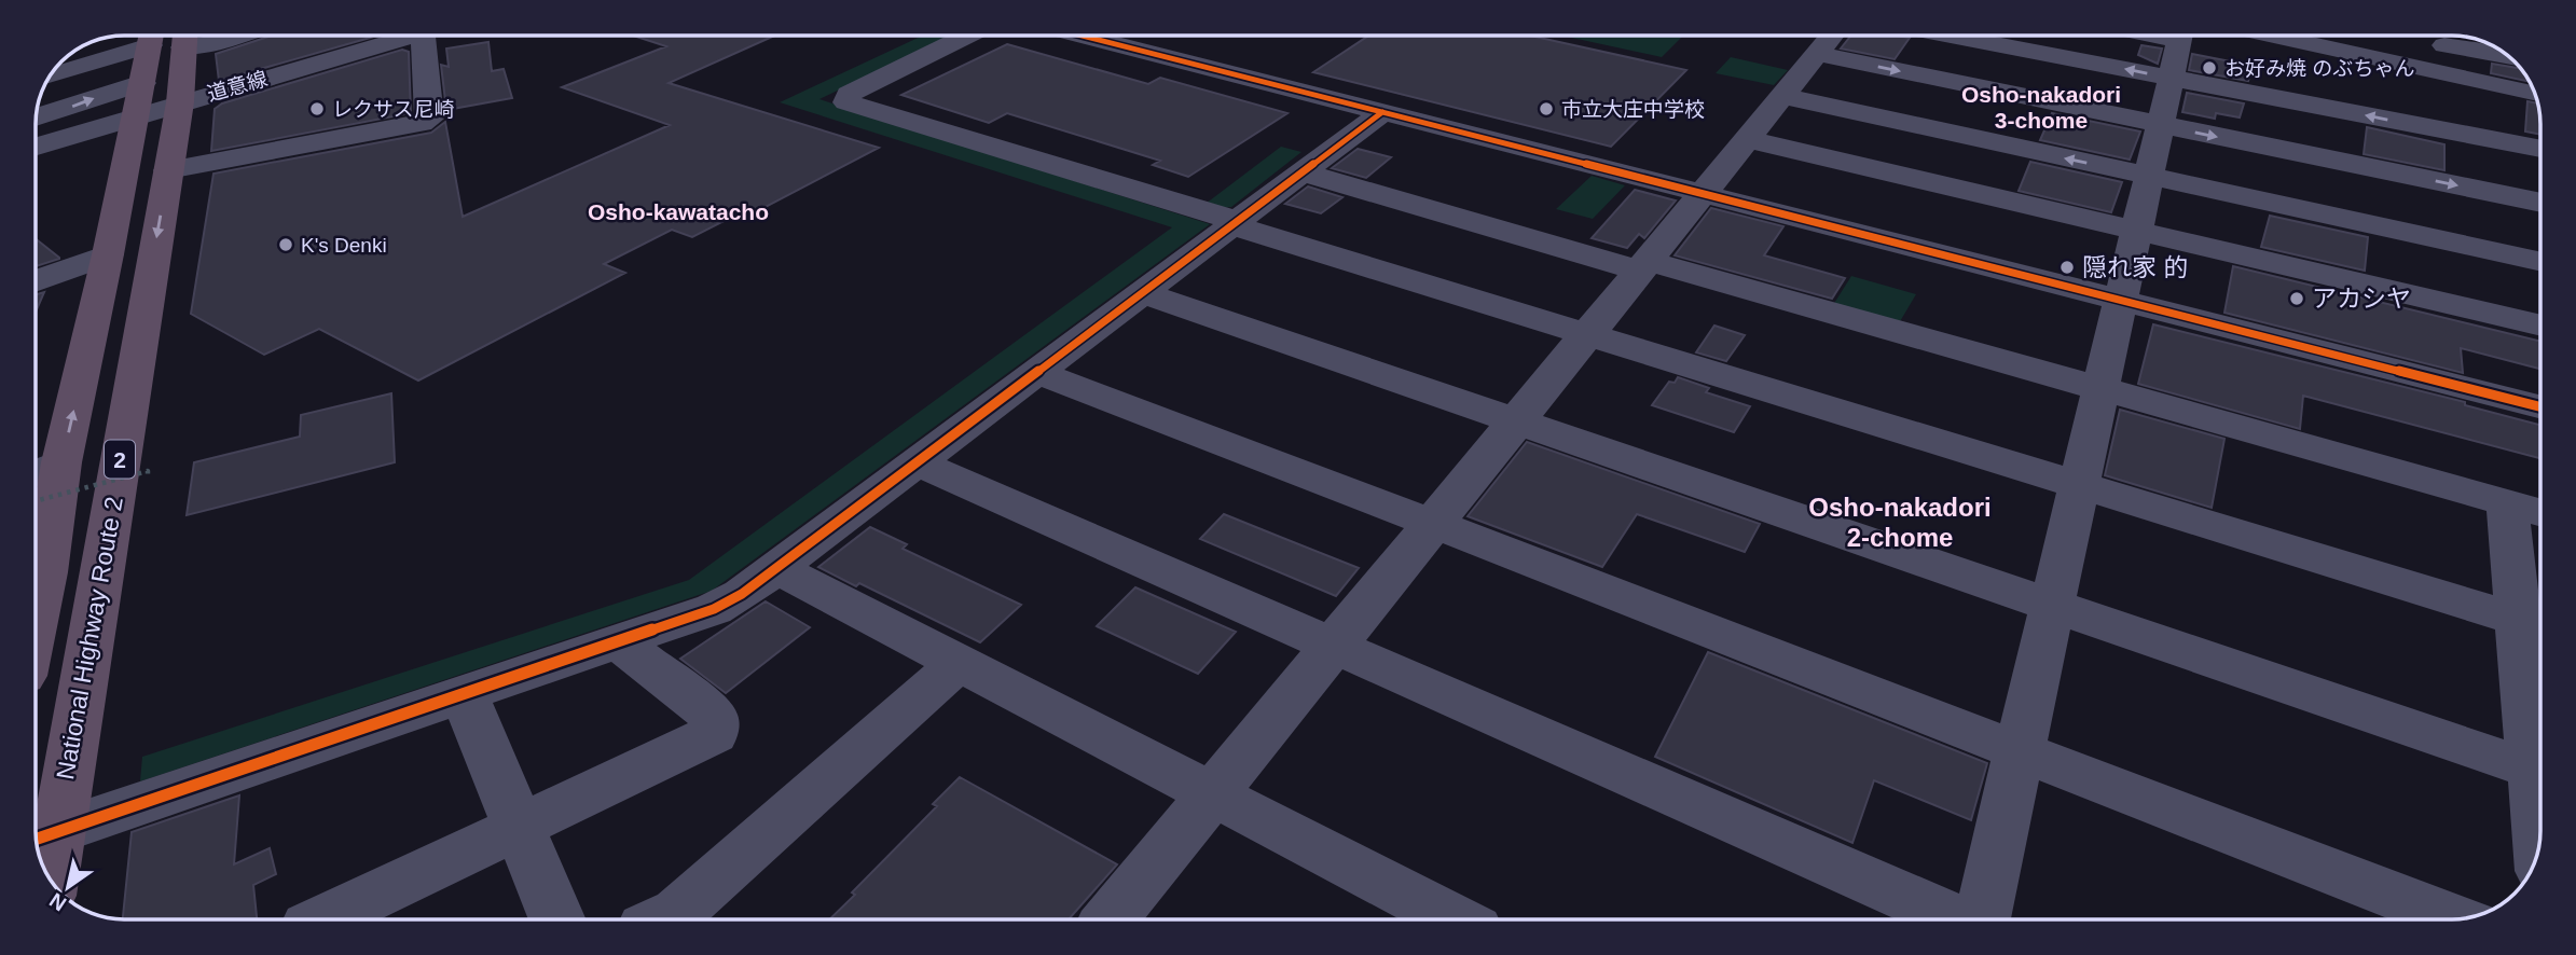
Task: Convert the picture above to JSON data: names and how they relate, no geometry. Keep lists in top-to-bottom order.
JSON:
{
  "streets": {
    "highway": ["2", "National Highway Route 2"],
    "street": ["道意線"]
  },
  "crossings": [
    ["道意線", "2"],
    ["道意線", "National Highway Route 2"]
  ],
  "districts": ["Osho-nakadori 3-chome", "Osho-kawatacho", "Osho-nakadori 2-chome"],
  "places": [
    "お好み焼 のぶちゃん",
    "レクサス尼崎",
    "市立大庄中学校",
    "K's Denki",
    "隠れ家 的",
    "アカシヤ"
  ],
  "north": "bottom left"
}
